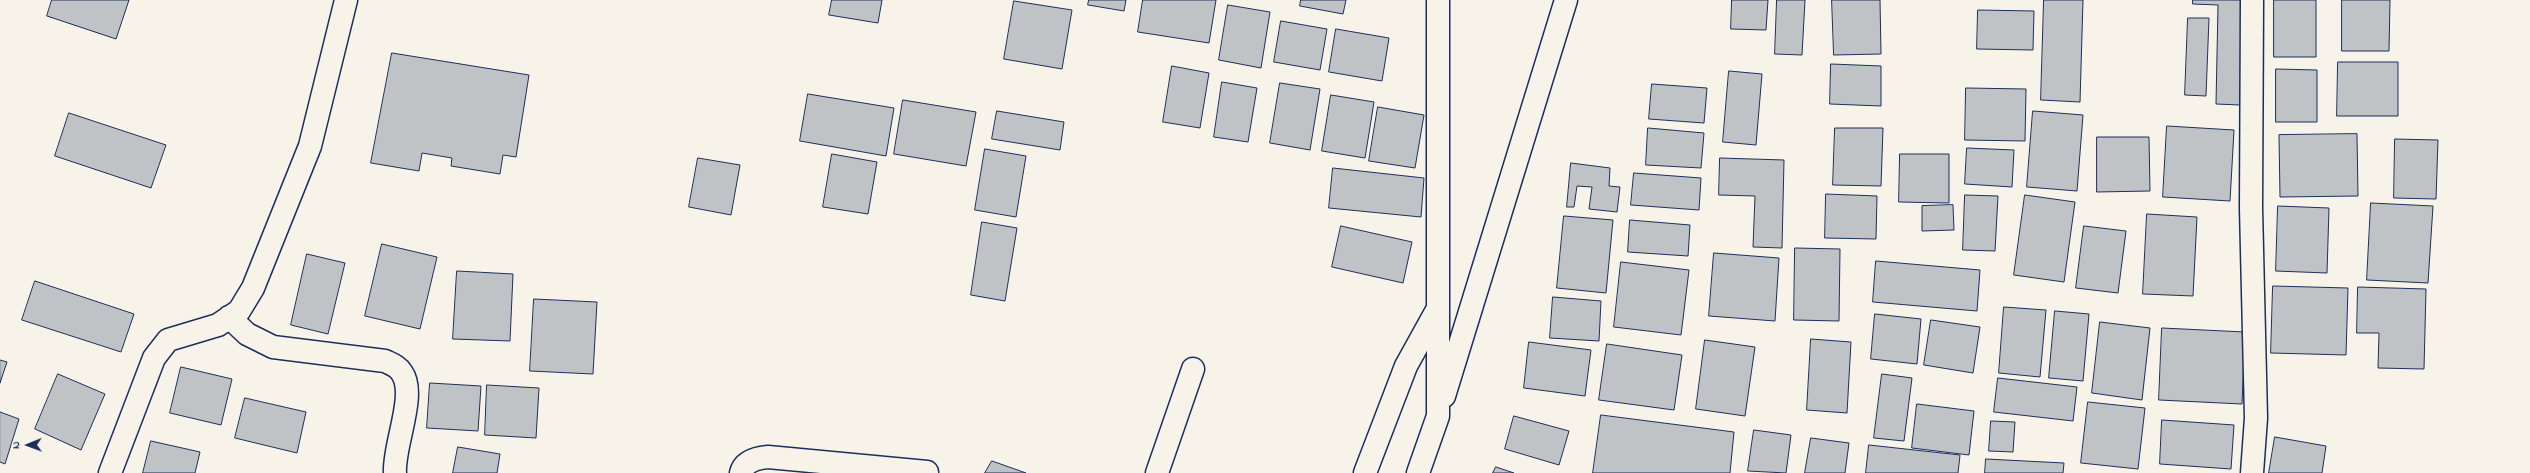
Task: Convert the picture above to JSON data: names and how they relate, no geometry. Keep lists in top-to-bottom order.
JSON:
{
  "north": "left"
}
